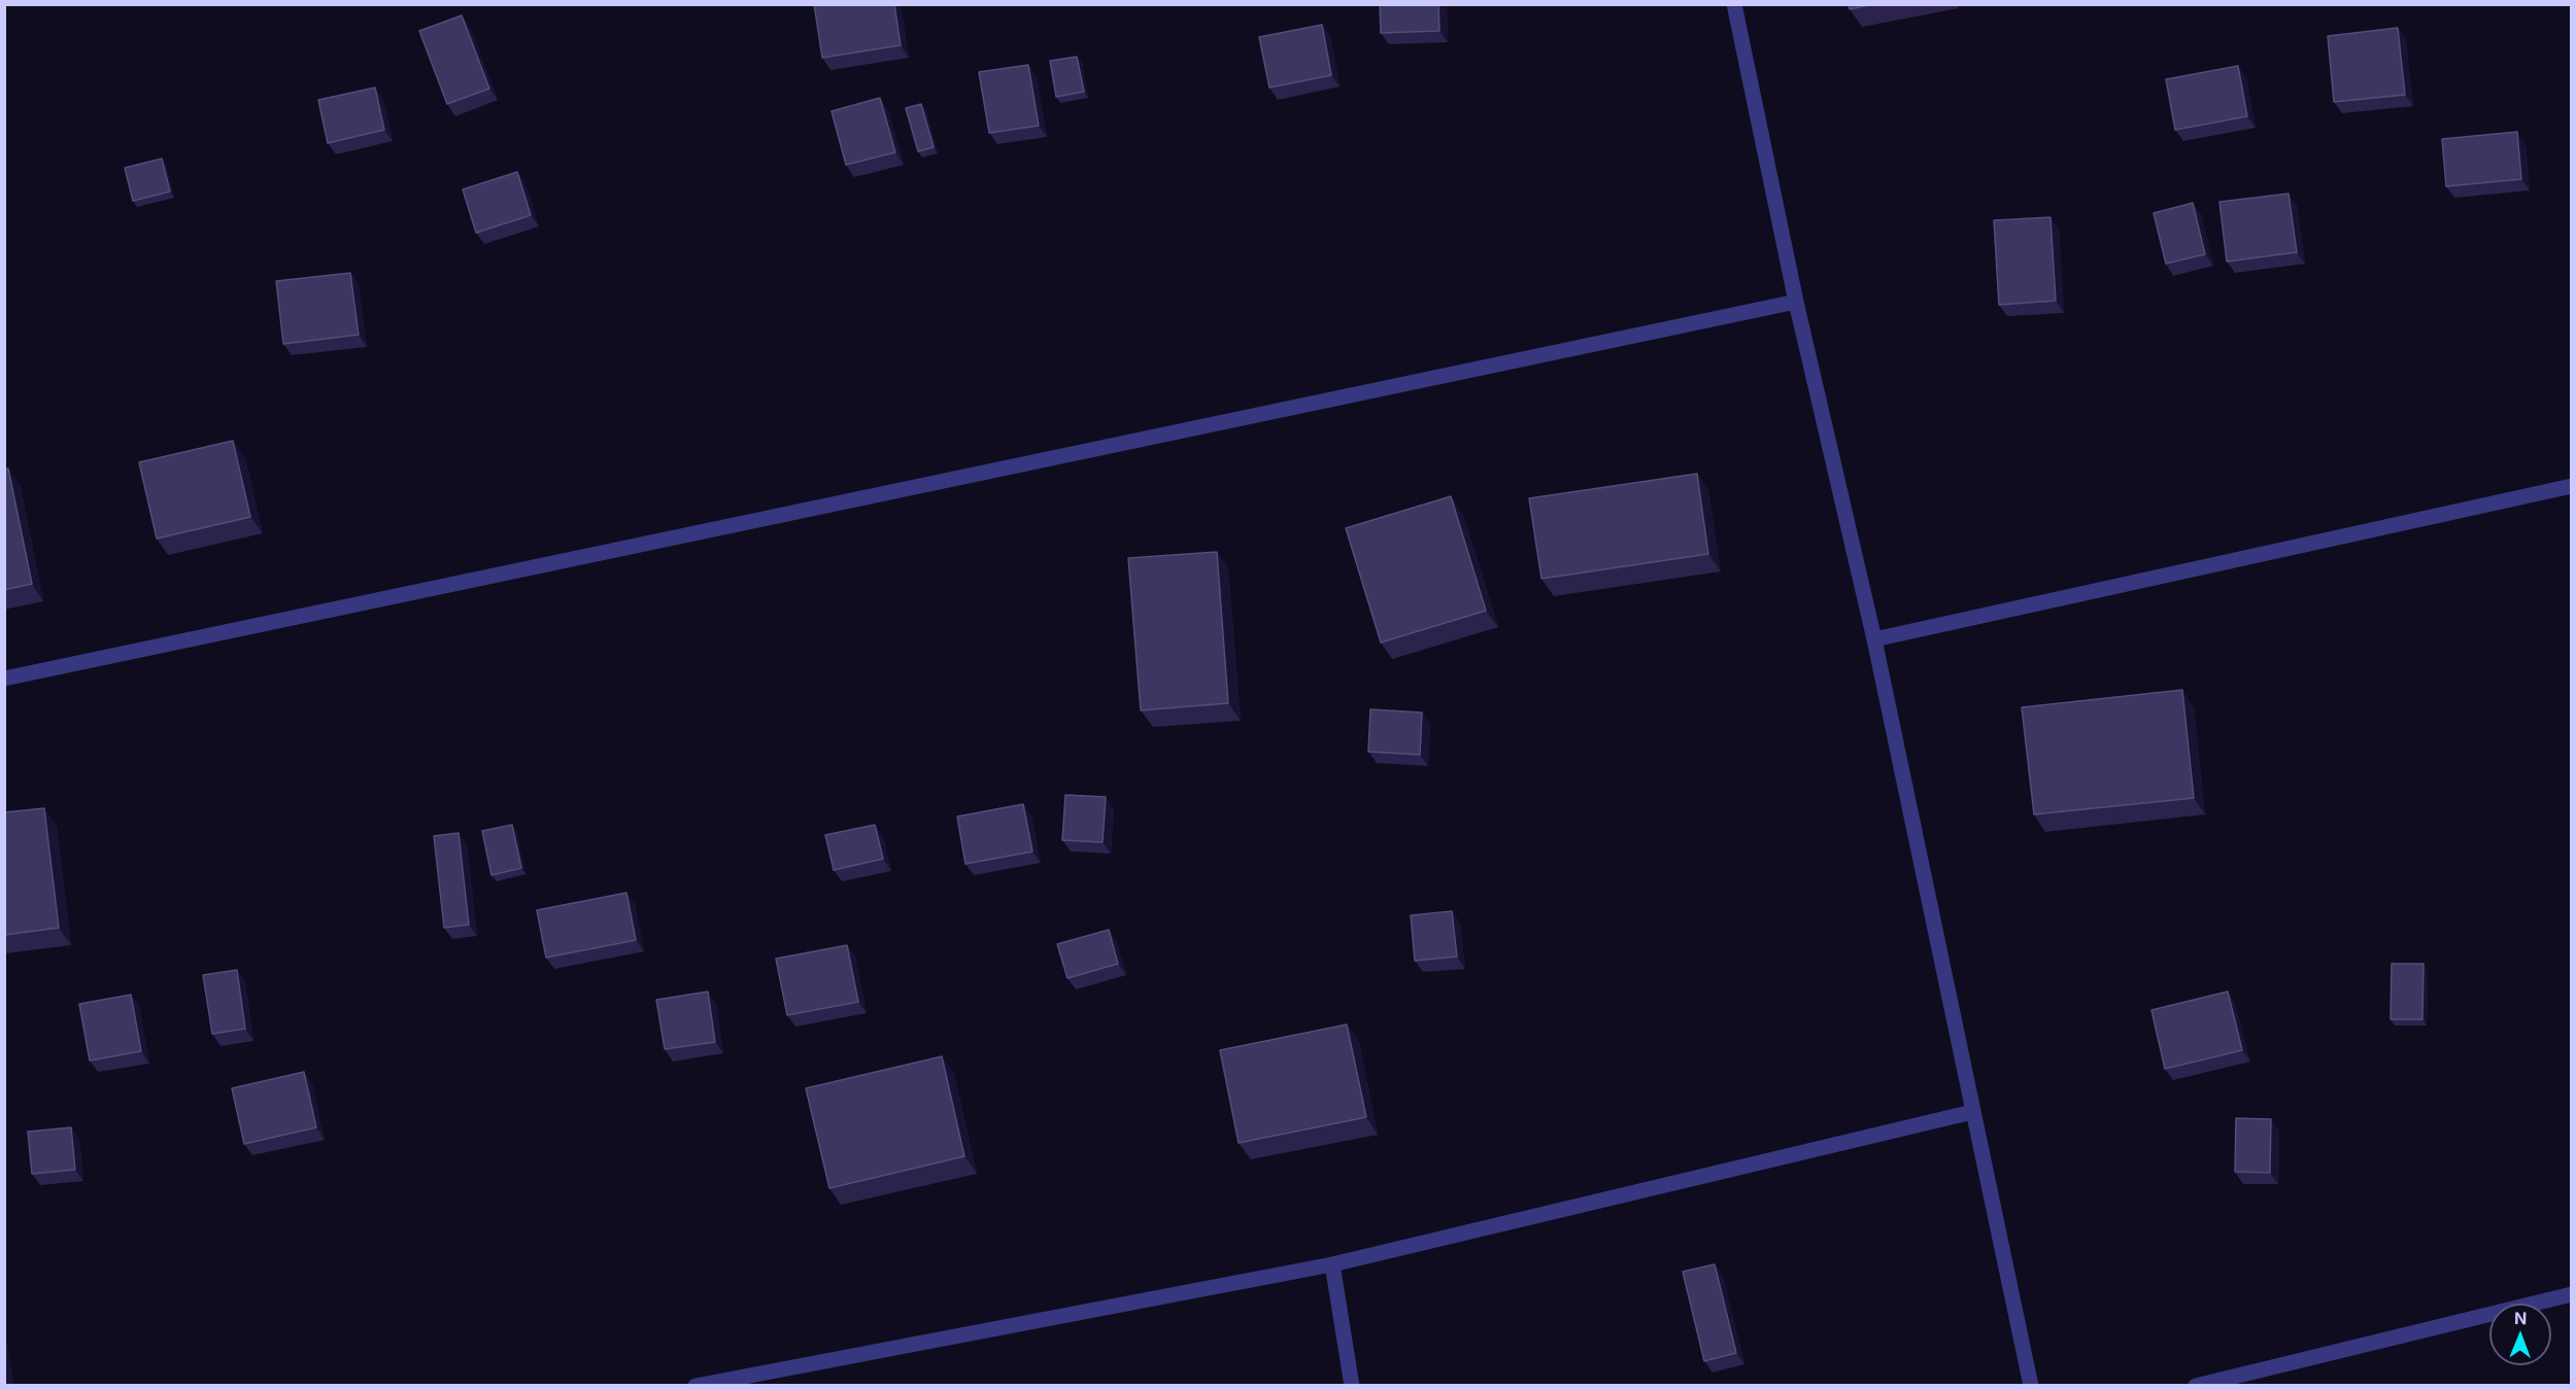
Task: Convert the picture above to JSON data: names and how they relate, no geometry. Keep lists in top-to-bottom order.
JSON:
{
  "north": "top"
}
